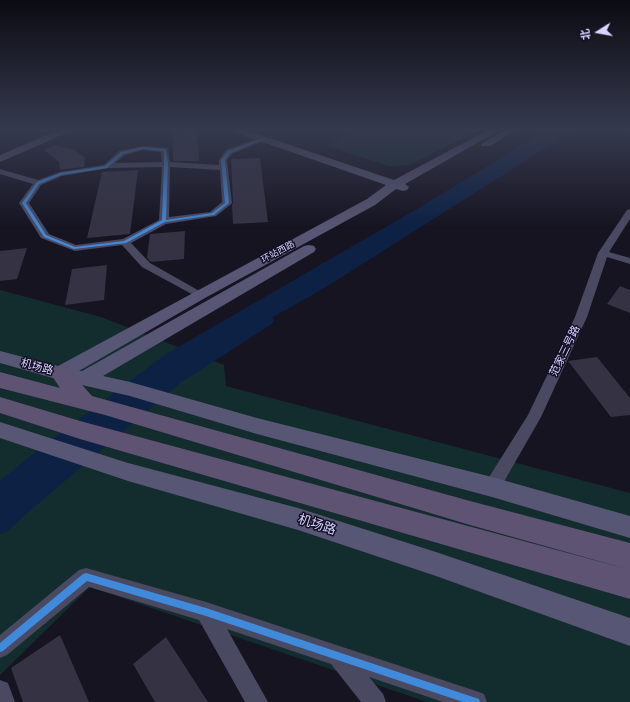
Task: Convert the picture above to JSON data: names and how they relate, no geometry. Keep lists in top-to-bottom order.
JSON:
{
  "streets": {
    "main road": ["环站西路", "机场路"],
    "street": ["范家三号路"]
  },
  "crossings": [
    ["环站西路", "机场路"],
    ["范家三号路", "机场路"]
  ],
  "north": "left"
}
